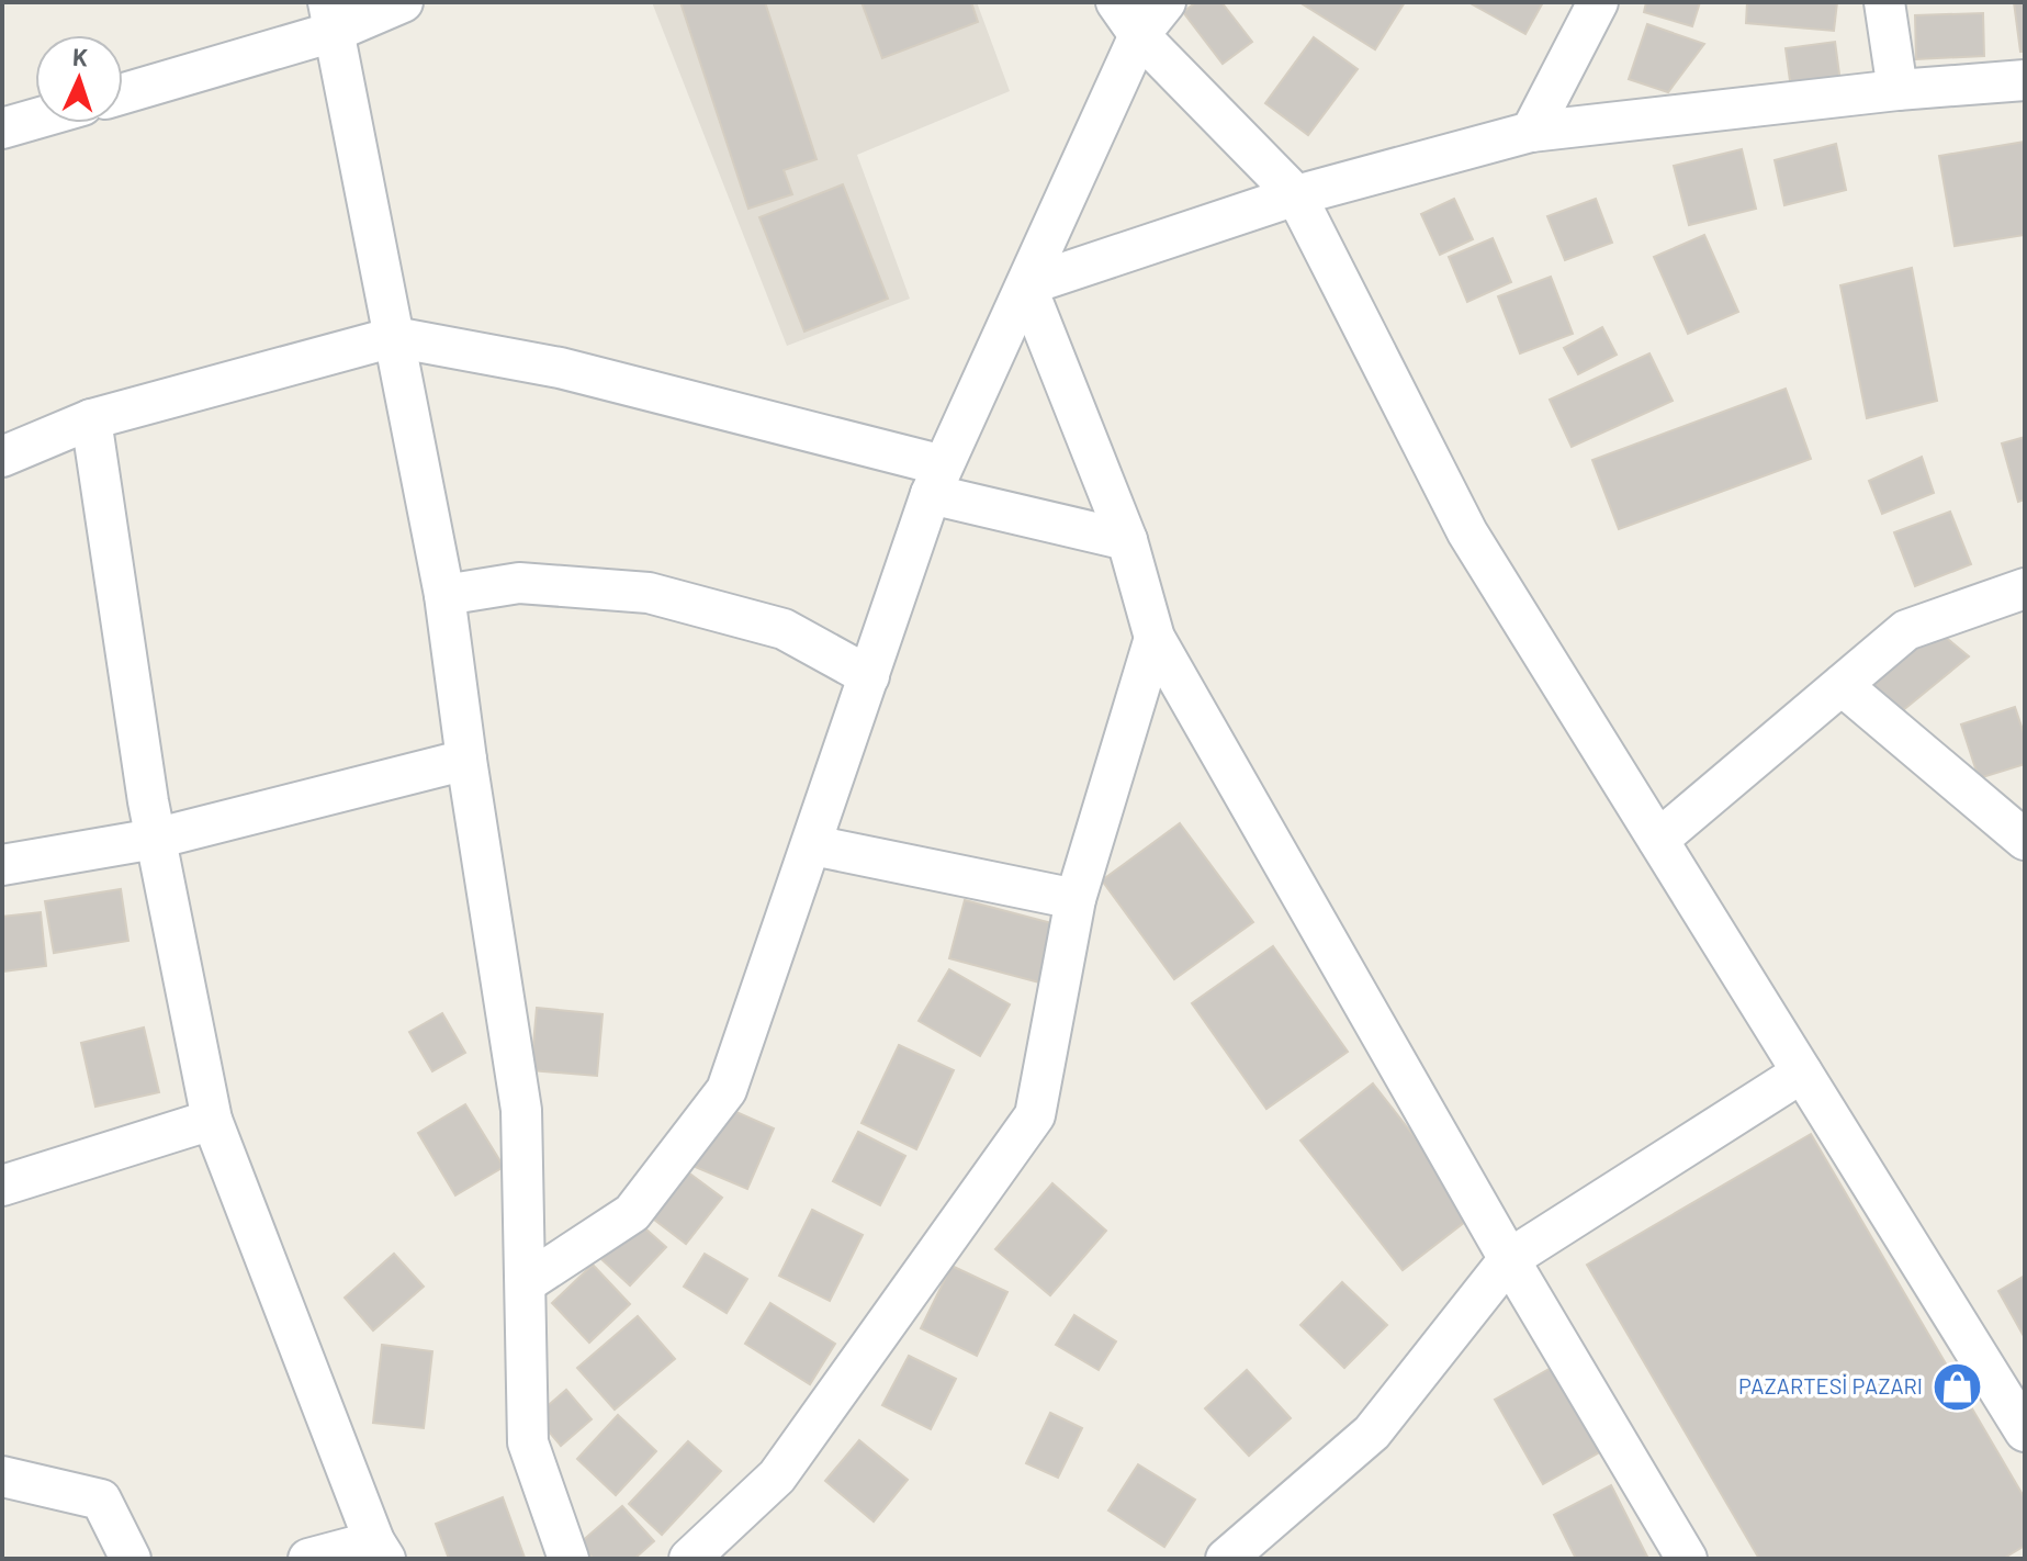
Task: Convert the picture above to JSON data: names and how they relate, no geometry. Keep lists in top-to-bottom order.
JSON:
{
  "places": {
    "shop": ["PAZARTESİ PAZARI"]
  },
  "north": "top"
}
